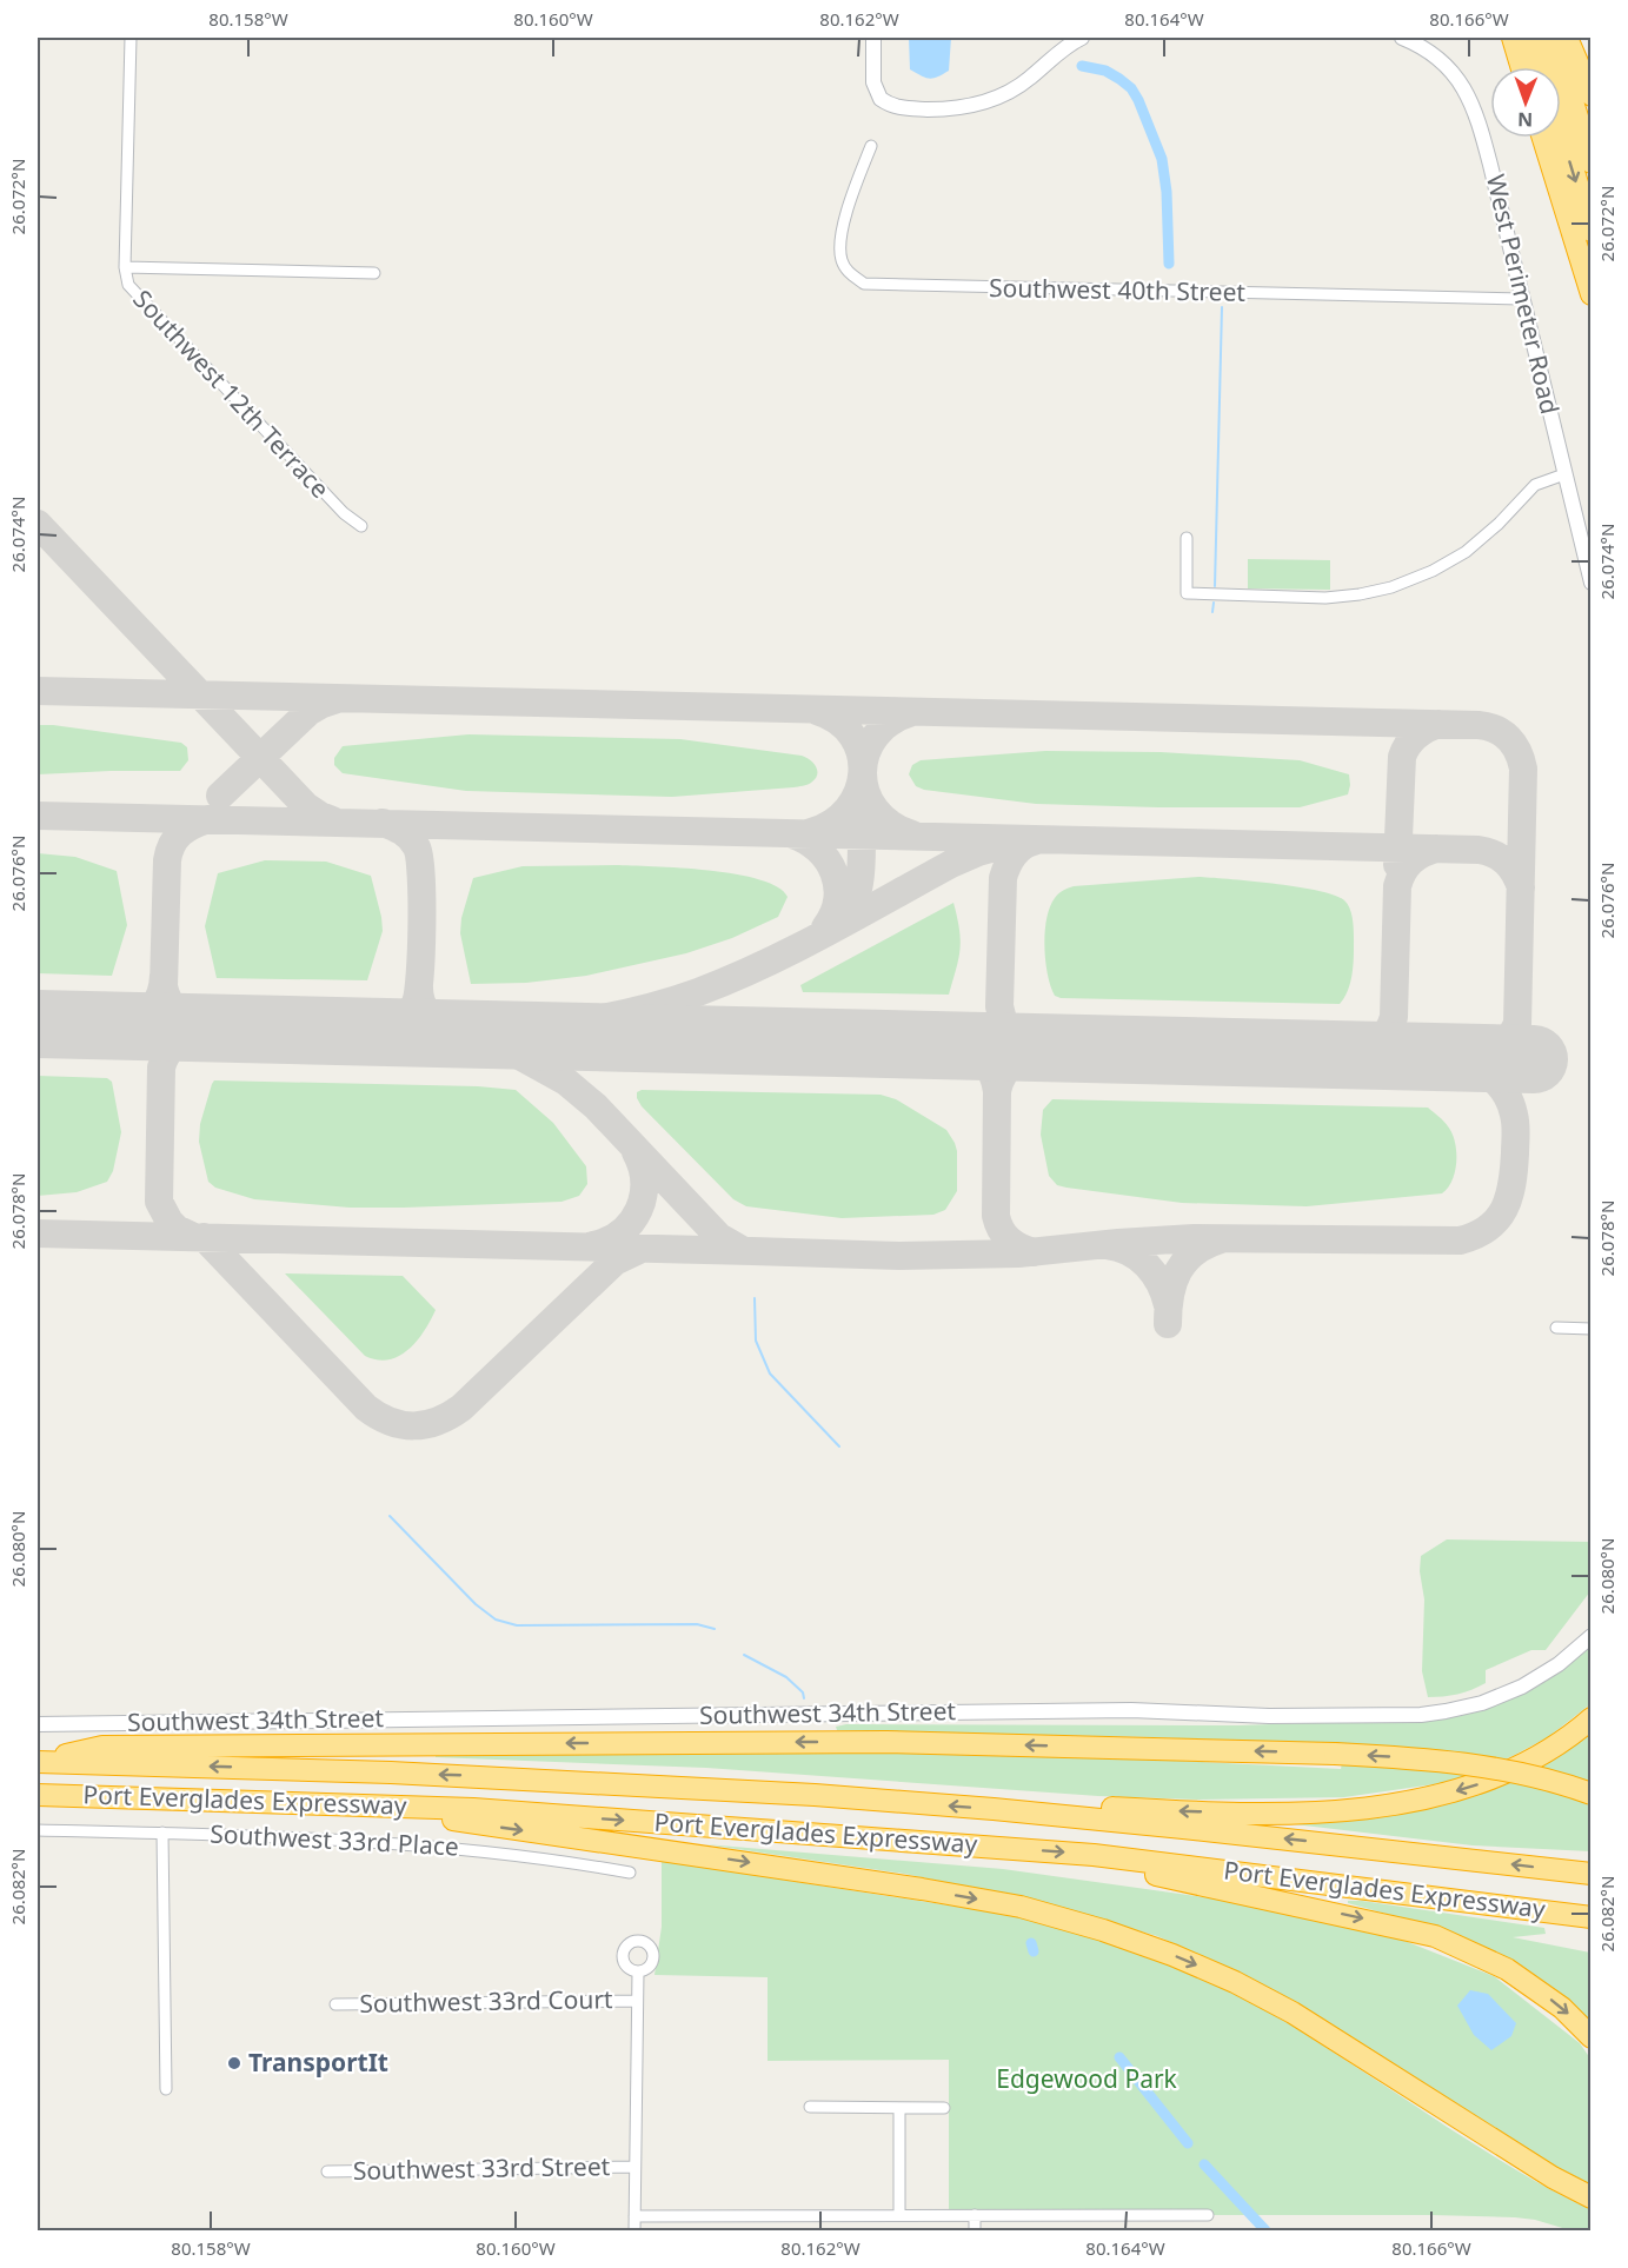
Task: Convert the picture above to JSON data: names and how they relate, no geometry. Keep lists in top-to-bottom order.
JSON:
{
  "streets": {
    "highway": ["Port Everglades Expressway"],
    "street": [
      "Southwest 40th Street",
      "West Perimeter Road",
      "Southwest 12th Terrace",
      "Southwest 34th Street",
      "Southwest 33rd Place",
      "Southwest 33rd Court",
      "Southwest 33rd Street"
    ]
  },
  "crossings": [
    ["Southwest 40th Street", "West Perimeter Road"]
  ],
  "parks": ["Edgewood Park"],
  "places": ["TransportIt"],
  "north": "bottom",
  "coordinates": [
    "80.158°W",
    "80.160°W",
    "80.162°W",
    "80.164°W",
    "80.166°W",
    "26.072°N",
    "26.074°N",
    "26.076°N",
    "26.078°N",
    "26.080°N",
    "26.082°N"
  ]
}
